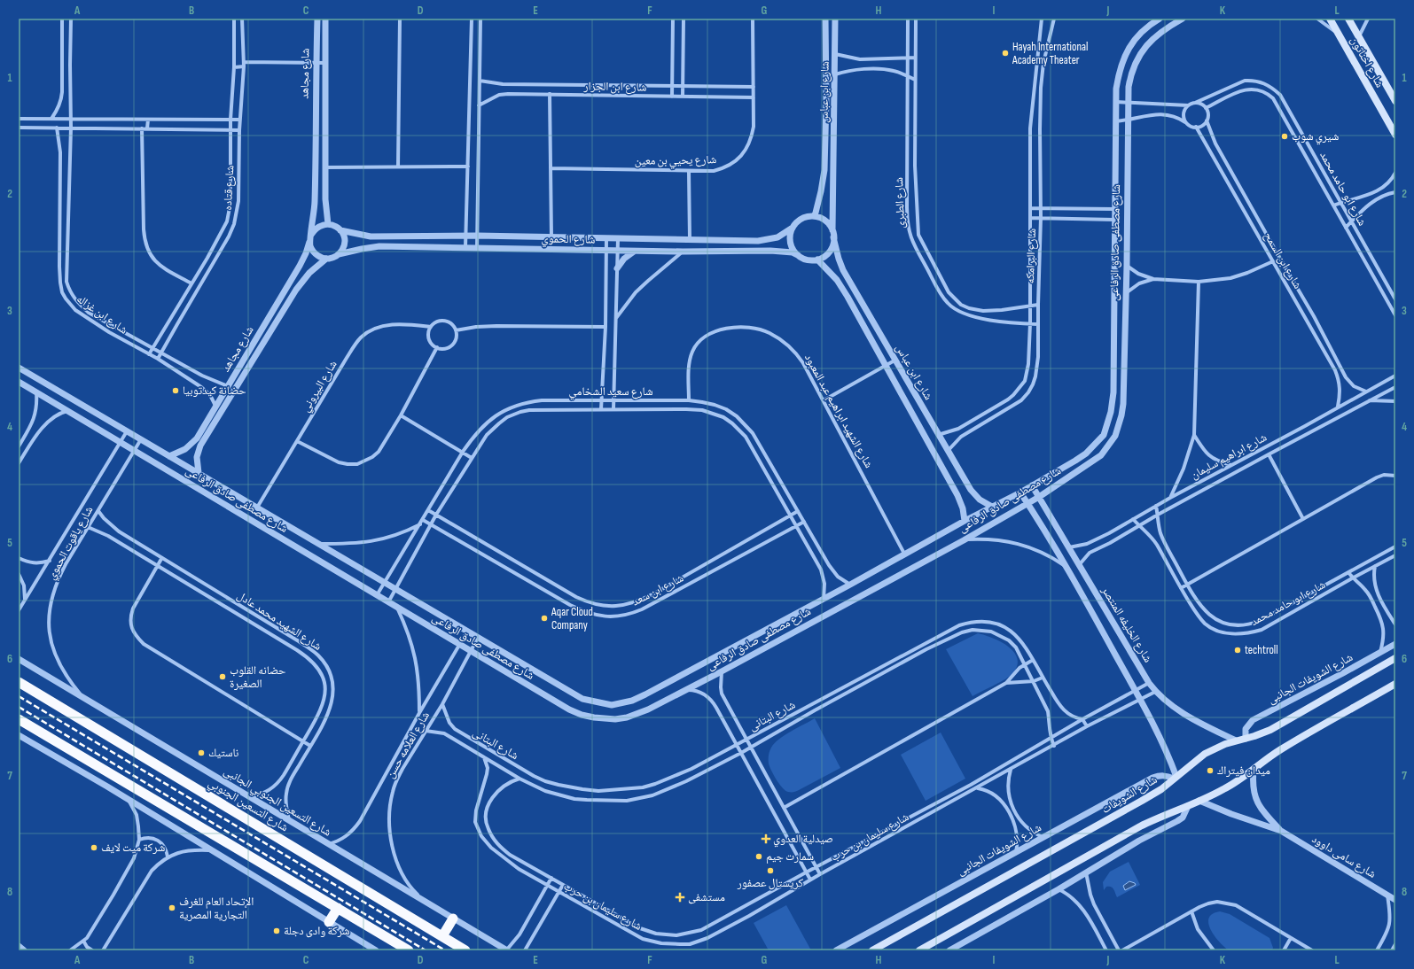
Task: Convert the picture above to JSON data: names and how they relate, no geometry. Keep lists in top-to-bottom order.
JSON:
{
  "streets": {
    "highway": ["شارع التسعين الجنوبي"],
    "main road": ["شارع اخناتون", "شارع الشويفات"],
    "street": [
      "شارع مجاهد",
      "شارع ابن الجزار",
      "شارع ابن عباس",
      "شارع يحيي بن معين",
      "شارع قتاده",
      "شارع ابو حامد محمد",
      "شارع الطبرى",
      "شارع الحموي",
      "شارع مصطفى صادق الرفاعى",
      "شارع البرامكه",
      "شارع ابن السمح",
      "شارع ابن غزاله",
      "شارع البيروني",
      "شارع سعيد الشخامي",
      "شارع الشهيد ابراهيم عبد المعبود",
      "شارع ابراهيم سليمان",
      "شارع ياقوت الحموي",
      "شارع ابن سعد",
      "شارع الشهيد محمد عادل",
      "شارع الخليفه المنتصر",
      "شارع الشويفات الجانبى",
      "شارع البتانى",
      "شارع العلامه حسن",
      "شارع التسعين الجنوبي الجانبى",
      "شارع سليمان بن حرب",
      "شارع سامى داوود"
    ]
  },
  "crossings": [
    ["شارع مجاهد", "شارع الحموي"],
    ["شارع مجاهد", "شارع مصطفى صادق الرفاعى"],
    ["شارع مجاهد", "شارع ابن غزاله"],
    ["شارع ابن الجزار", "شارع يحيي بن معين"],
    ["شارع ابن عباس", "شارع الحموي"],
    ["شارع ابن عباس", "شارع مصطفى صادق الرفاعى"],
    ["شارع ابن عباس", "شارع البرامكه"],
    ["شارع قتاده", "شارع ابن غزاله"],
    ["شارع ابو حامد محمد", "شارع ابن السمح"],
    ["شارع ابو حامد محمد", "شارع ابراهيم سليمان"],
    ["شارع الطبرى", "شارع البرامكه"],
    ["شارع مصطفى صادق الرفاعى", "شارع البيروني"],
    ["شارع مصطفى صادق الرفاعى", "شارع سعيد الشخامي"],
    ["شارع مصطفى صادق الرفاعى", "شارع الشهيد ابراهيم عبد المعبود"],
    ["شارع مصطفى صادق الرفاعى", "شارع ياقوت الحموي"],
    ["شارع مصطفى صادق الرفاعى", "شارع الخليفه المنتصر"],
    ["شارع مصطفى صادق الرفاعى", "شارع العلامه حسن"],
    ["شارع ابن السمح", "شارع ابراهيم سليمان"],
    ["شارع سعيد الشخامي", "شارع الشهيد ابراهيم عبد المعبود"],
    ["شارع سعيد الشخامي", "شارع ابن سعد"],
    ["شارع ابراهيم سليمان", "شارع الخليفه المنتصر"],
    ["شارع ياقوت الحموي", "شارع الشهيد محمد عادل"],
    ["شارع ياقوت الحموي", "شارع التسعين الجنوبي الجانبى"],
    ["شارع الشهيد محمد عادل", "شارع التسعين الجنوبي الجانبى"],
    ["شارع الخليفه المنتصر", "شارع الشويفات الجانبى"],
    ["شارع الخليفه المنتصر", "شارع الشويفات"],
    ["شارع الخليفه المنتصر", "شارع سليمان بن حرب"],
    ["شارع الشويفات الجانبى", "شارع الشويفات"],
    ["شارع البتانى", "شارع العلامه حسن"],
    ["شارع البتانى", "شارع سليمان بن حرب"],
    ["شارع العلامه حسن", "شارع التسعين الجنوبي الجانبى"]
  ],
  "places": {
    "other": [
      "Hayah International Academy Theater",
      "شيري شوب",
      "حضانة كيدتوبيا",
      "Aqar Cloud Company",
      "techtroll",
      "حضانه القلوب الصغيرة",
      "ناستيك",
      "ميدان فيتراك",
      "شركة ميت لايف",
      "سمارت جيم",
      "كريستال عصفور",
      "الإتحاد العام للغرف التجارية المصرية",
      "شركة وادى دجلة"
    ],
    "health": ["صيدلية العدوي", "مستشفى"]
  },
  "grid": {
    "columns": [
      "A",
      "B",
      "C",
      "D",
      "E",
      "F",
      "G",
      "H",
      "I",
      "J",
      "K",
      "L"
    ],
    "rows": [
      "1",
      "2",
      "3",
      "4",
      "5",
      "6",
      "7",
      "8"
    ]
  }
}
